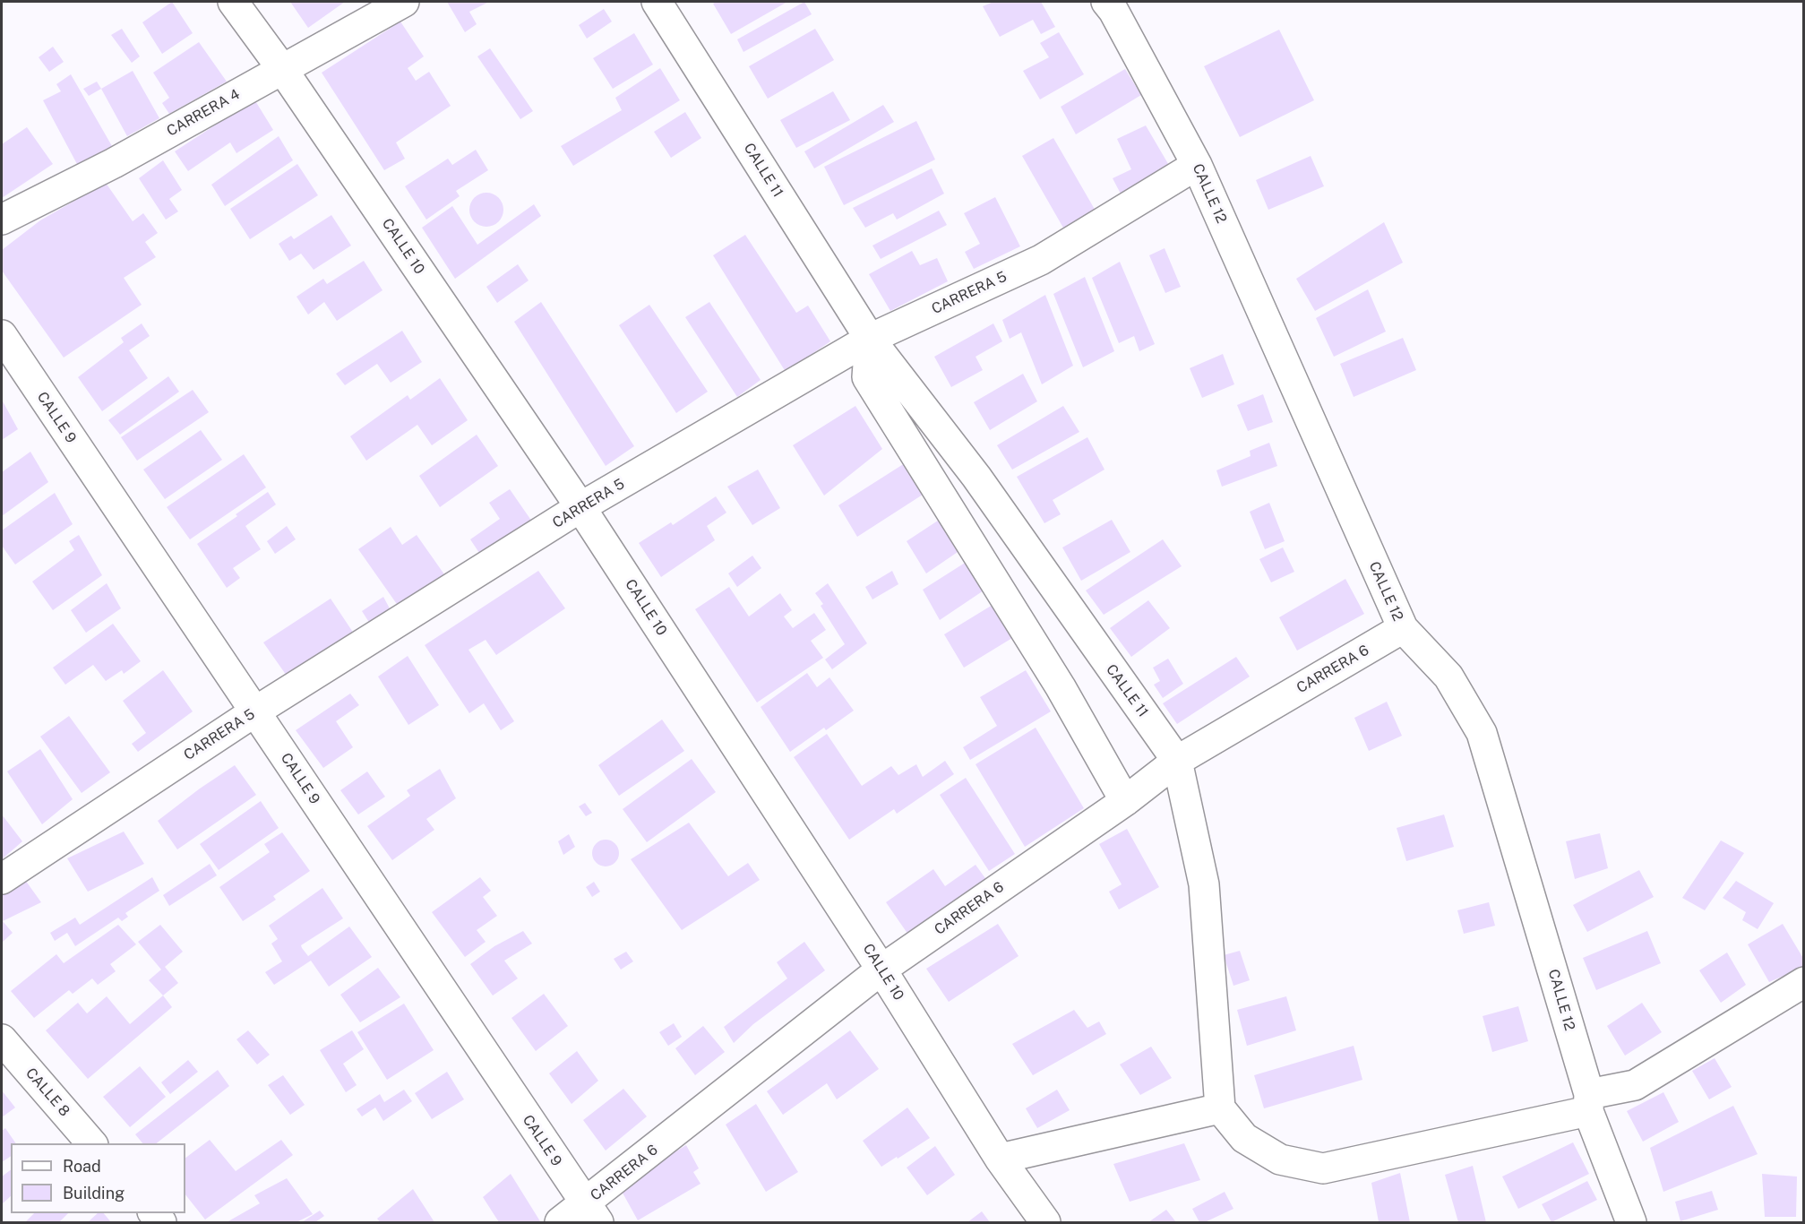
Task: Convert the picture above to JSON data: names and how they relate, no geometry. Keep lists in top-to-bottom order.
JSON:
{
  "streets": {
    "street": [
      "CARRERA 4",
      "CALLE 11",
      "CALLE 12",
      "CALLE 10",
      "CARRERA 5",
      "CALLE 9",
      "CARRERA 6",
      "CALLE 8"
    ]
  },
  "crossings": [
    ["CARRERA 4", "CALLE 10"],
    ["CALLE 11", "CARRERA 5"],
    ["CALLE 11", "CARRERA 6"],
    ["CALLE 12", "CARRERA 5"],
    ["CALLE 12", "CARRERA 6"],
    ["CALLE 10", "CARRERA 5"],
    ["CALLE 10", "CARRERA 6"],
    ["CARRERA 5", "CALLE 9"],
    ["CALLE 9", "CARRERA 6"]
  ],
  "legend": ["Road", "Building"]
}
